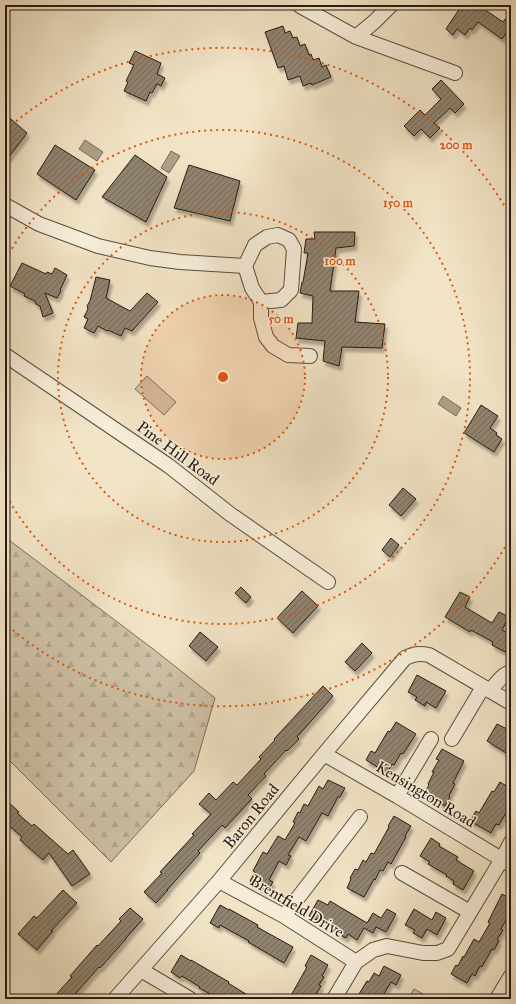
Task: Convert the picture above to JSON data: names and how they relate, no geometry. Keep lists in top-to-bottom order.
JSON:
{
  "streets": {
    "street": [
      "Pine Hill Road",
      "Kensington Road",
      "Baron Road",
      "Brentfield Drive"
    ]
  },
  "crossings": [
    ["Kensington Road", "Baron Road"],
    ["Baron Road", "Brentfield Drive"]
  ],
  "rings": [
    "200 m",
    "150 m",
    "100 m",
    "50 m"
  ]
}
